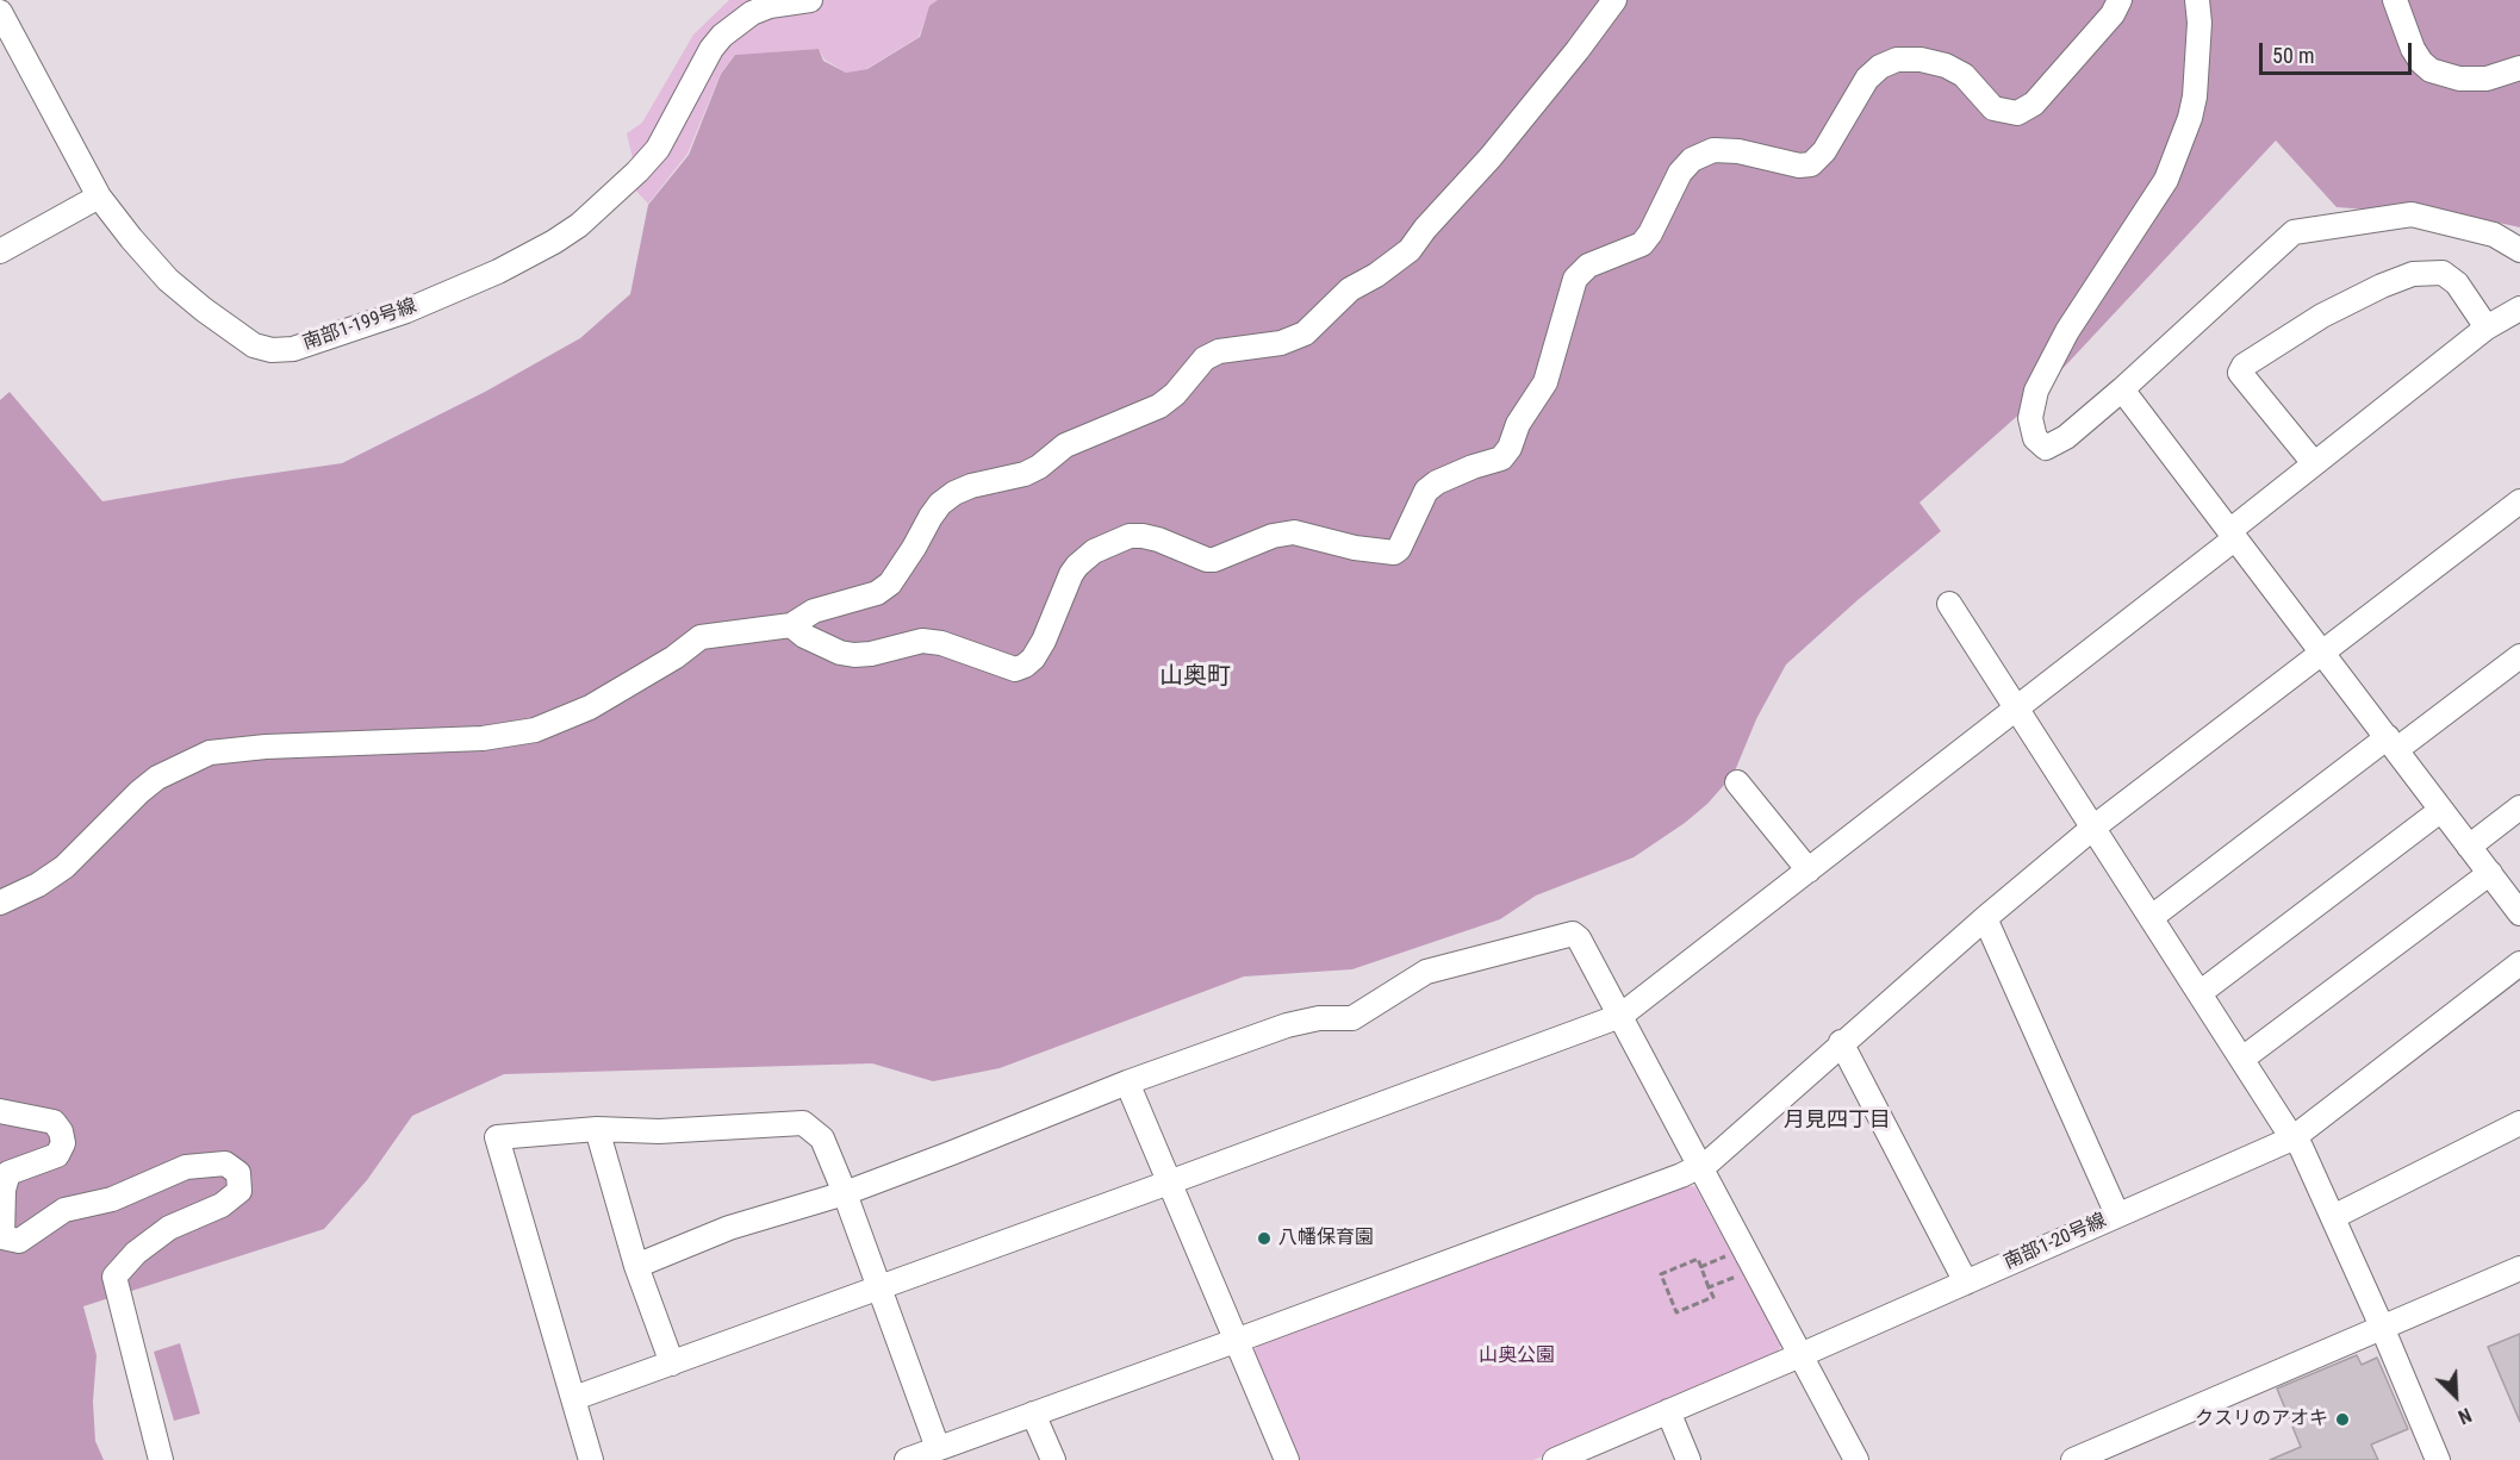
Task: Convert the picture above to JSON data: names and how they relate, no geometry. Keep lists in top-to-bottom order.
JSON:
{
  "streets": {
    "street": ["南部1-199号線", "南部1-20号線"]
  },
  "districts": ["山奥町", "月見四丁目"],
  "parks": ["山奥公園"],
  "places": ["八幡保育園", "クスリのアオキ"],
  "scale_bar": "50 m",
  "north": "bottom right"
}
